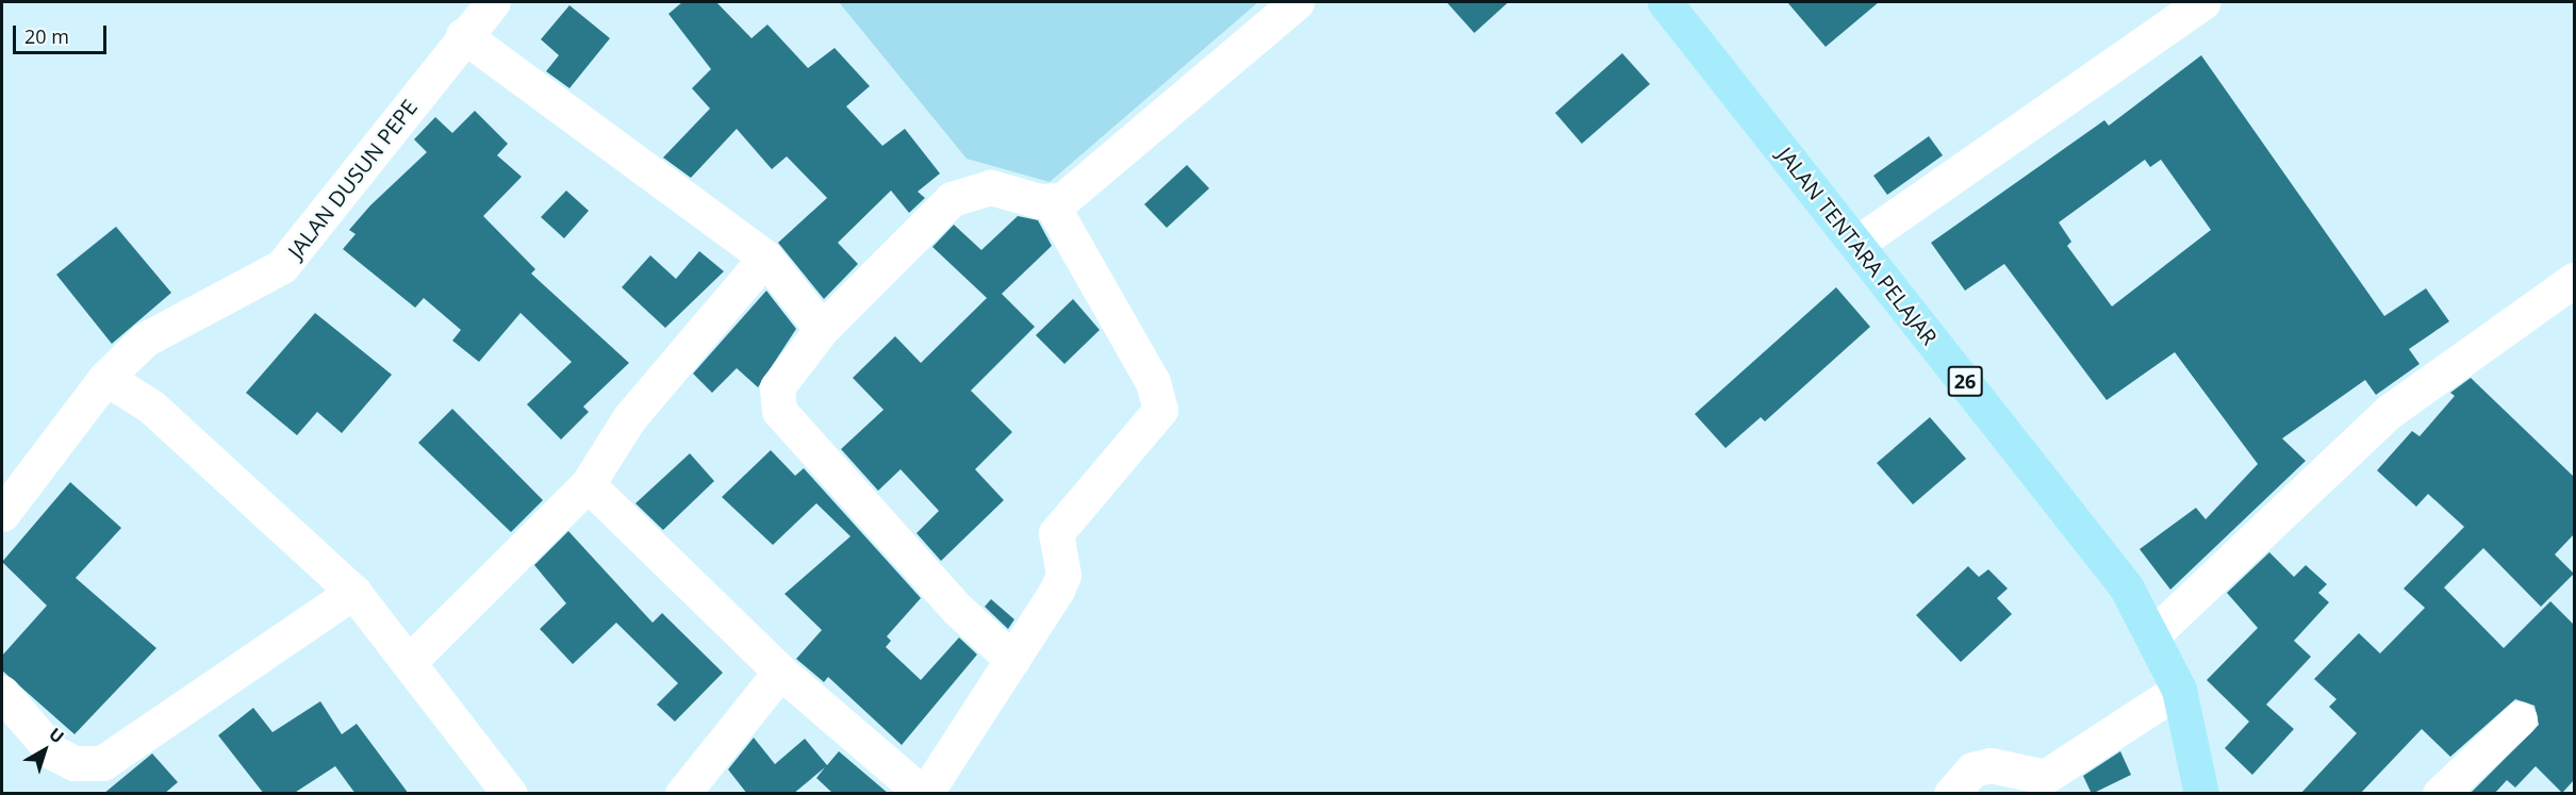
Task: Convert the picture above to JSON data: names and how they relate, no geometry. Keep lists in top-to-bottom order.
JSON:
{
  "streets": {
    "main road": ["JALAN TENTARA PELAJAR", "26"],
    "street": ["JALAN DUSUN PEPE"]
  },
  "scale_bar": "20 m",
  "north": "top right"
}
